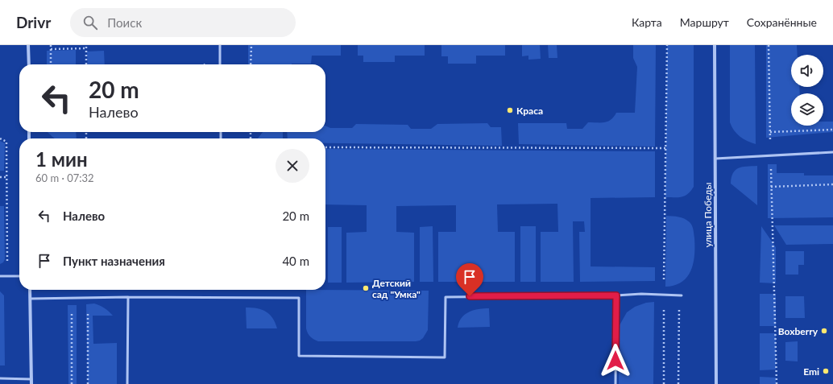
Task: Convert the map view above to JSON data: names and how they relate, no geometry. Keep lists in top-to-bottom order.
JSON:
{
  "streets": {
    "street": ["улица Победы"]
  },
  "places": [
    "Краса",
    "Детский сад \"Умка\"",
    "Boxberry",
    "Emi"
  ],
  "page": {
    "header": "Drivr",
    "search": "Поиск",
    "nav": ["Карта", "Маршрут", "Сохранённые"],
    "turn": ["20 m", "Налево"],
    "heading": ["1 мин", "60 m · 07:32"],
    "list": [
      {
        "name": "Налево",
        "value": "20 m"
      },
      {
        "name": "Пункт назначения",
        "value": "40 m"
      }
    ]
  }
}
